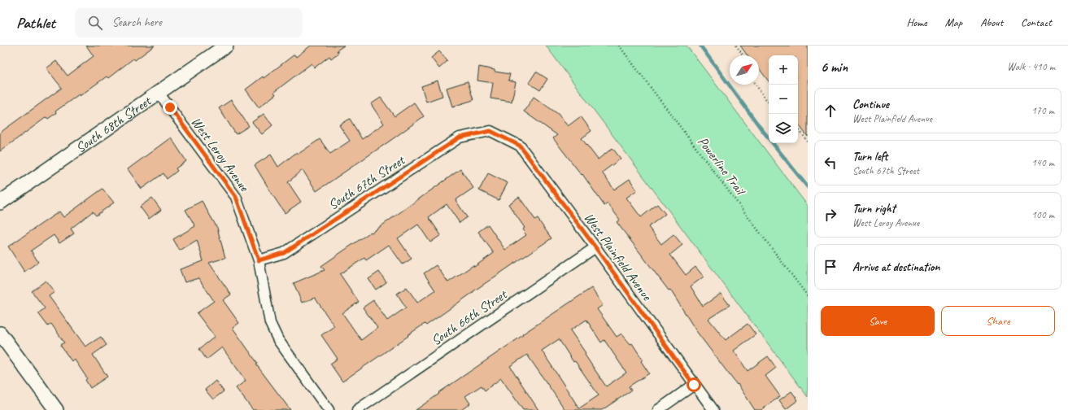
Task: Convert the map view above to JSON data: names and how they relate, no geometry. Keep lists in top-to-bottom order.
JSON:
{
  "streets": {
    "street": [
      "South 68th Street",
      "West Leroy Avenue",
      "South 67th Street",
      "West Plainfield Avenue",
      "South 66th Street"
    ],
    "path": ["Powerline Trail"]
  },
  "crossings": [
    ["South 68th Street", "West Leroy Avenue"],
    ["West Leroy Avenue", "South 67th Street"],
    ["South 67th Street", "West Plainfield Avenue"],
    ["West Plainfield Avenue", "South 66th Street"]
  ],
  "north": "top right",
  "page": {
    "header": "Pathlet",
    "search": "Search here",
    "nav": [
      "Home",
      "Map",
      "About",
      "Contact"
    ],
    "heading": ["6 min", "Walk · 410 m"],
    "map_buttons": ["+", "−"],
    "list": [
      ["Continue", "West Plainfield Avenue", "170 m"],
      ["Turn left", "South 67th Street", "140 m"],
      ["Turn right", "West Leroy Avenue", "100 m"],
      "Arrive at destination"
    ],
    "buttons": ["Save", "Share"]
  }
}
